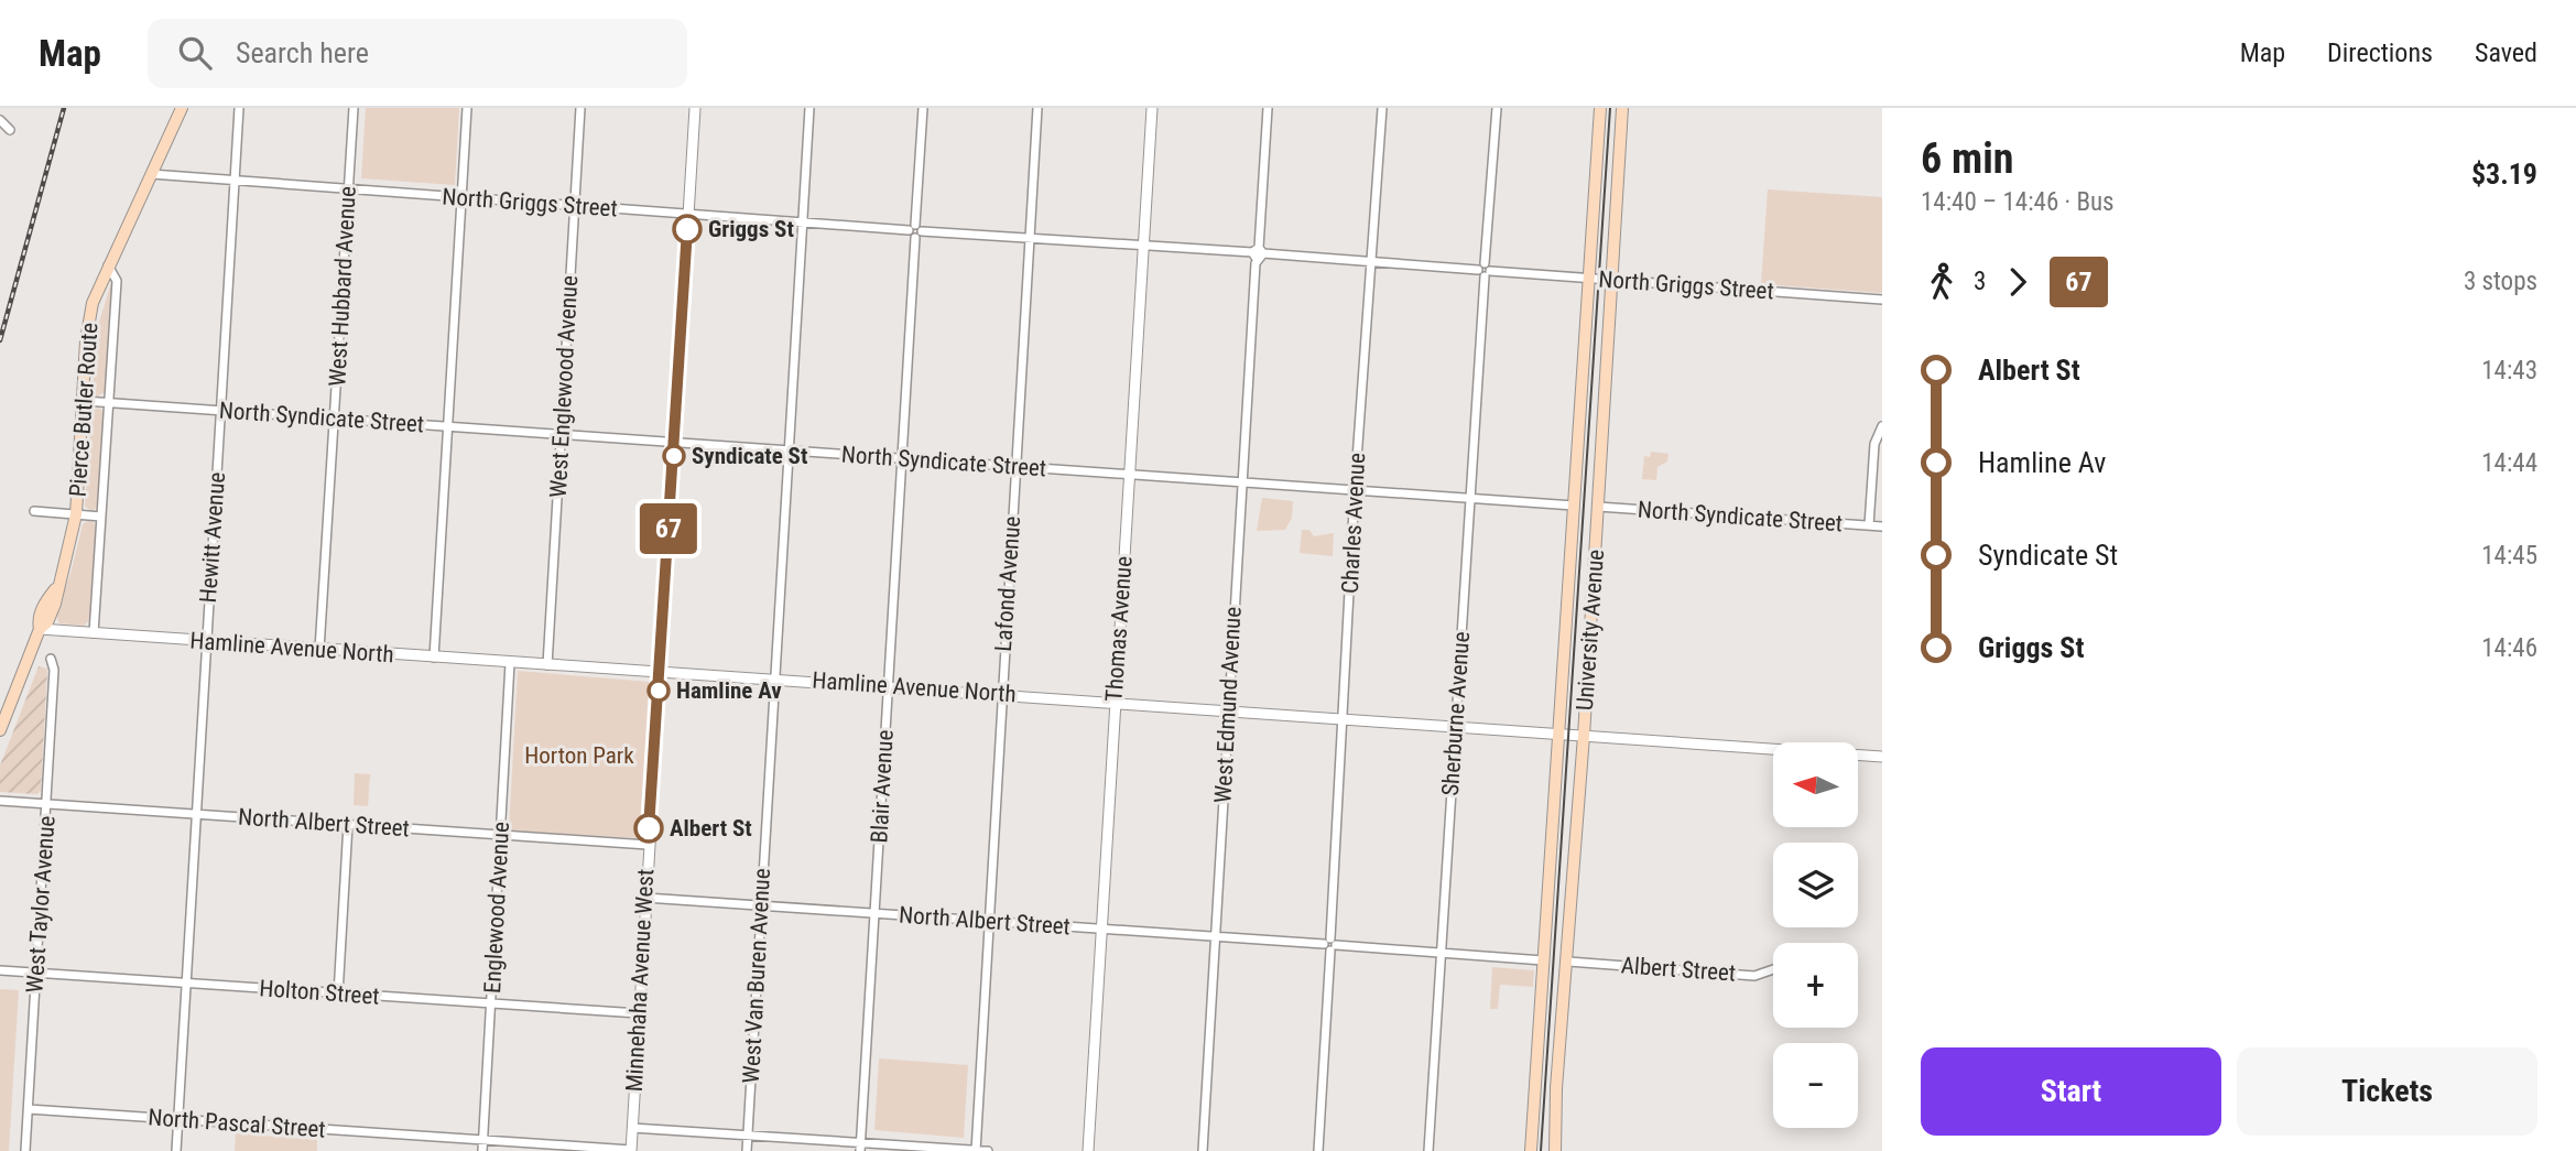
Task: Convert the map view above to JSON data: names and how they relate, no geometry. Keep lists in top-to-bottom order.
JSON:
{
  "streets": {
    "main road": ["Pierce Butler Route", "University Avenue"],
    "street": [
      "North Griggs Street",
      "West Hubbard Avenue",
      "West Englewood Avenue",
      "North Syndicate Street",
      "Charles Avenue",
      "Hewitt Avenue",
      "Lafond Avenue",
      "Thomas Avenue",
      "Hamline Avenue North",
      "West Edmund Avenue",
      "Sherburne Avenue",
      "Blair Avenue",
      "North Albert Street",
      "West Taylor Avenue",
      "Englewood Avenue",
      "Albert Street",
      "West Van Buren Avenue",
      "Minnehaha Avenue West",
      "Holton Street",
      "North Pascal Street"
    ]
  },
  "crossings": [
    ["North Griggs Street", "West Hubbard Avenue"],
    ["North Griggs Street", "West Englewood Avenue"],
    ["North Griggs Street", "Pierce Butler Route"],
    ["North Griggs Street", "Charles Avenue"],
    ["North Griggs Street", "Hewitt Avenue"],
    ["North Griggs Street", "Lafond Avenue"],
    ["North Griggs Street", "Thomas Avenue"],
    ["North Griggs Street", "University Avenue"],
    ["North Griggs Street", "West Edmund Avenue"],
    ["North Griggs Street", "Sherburne Avenue"],
    ["North Griggs Street", "Blair Avenue"],
    ["North Griggs Street", "West Van Buren Avenue"],
    ["North Griggs Street", "Minnehaha Avenue West"],
    ["West Hubbard Avenue", "North Syndicate Street"],
    ["West Hubbard Avenue", "Hamline Avenue North"],
    ["West Englewood Avenue", "North Syndicate Street"],
    ["West Englewood Avenue", "Hamline Avenue North"],
    ["Pierce Butler Route", "North Syndicate Street"],
    ["Pierce Butler Route", "Hamline Avenue North"],
    ["North Syndicate Street", "Charles Avenue"],
    ["North Syndicate Street", "Hewitt Avenue"],
    ["North Syndicate Street", "Lafond Avenue"],
    ["North Syndicate Street", "Thomas Avenue"],
    ["North Syndicate Street", "University Avenue"],
    ["North Syndicate Street", "West Edmund Avenue"],
    ["North Syndicate Street", "Sherburne Avenue"],
    ["North Syndicate Street", "Blair Avenue"],
    ["North Syndicate Street", "West Van Buren Avenue"],
    ["North Syndicate Street", "Minnehaha Avenue West"],
    ["Charles Avenue", "Hamline Avenue North"],
    ["Charles Avenue", "North Albert Street"],
    ["Hewitt Avenue", "Hamline Avenue North"],
    ["Hewitt Avenue", "North Albert Street"],
    ["Hewitt Avenue", "Holton Street"],
    ["Hewitt Avenue", "North Pascal Street"],
    ["Lafond Avenue", "Hamline Avenue North"],
    ["Lafond Avenue", "North Albert Street"],
    ["Thomas Avenue", "Hamline Avenue North"],
    ["Thomas Avenue", "North Albert Street"],
    ["University Avenue", "Hamline Avenue North"],
    ["University Avenue", "North Albert Street"],
    ["University Avenue", "Albert Street"],
    ["Hamline Avenue North", "West Edmund Avenue"],
    ["Hamline Avenue North", "Sherburne Avenue"],
    ["Hamline Avenue North", "Blair Avenue"],
    ["Hamline Avenue North", "Englewood Avenue"],
    ["Hamline Avenue North", "West Van Buren Avenue"],
    ["Hamline Avenue North", "Minnehaha Avenue West"],
    ["West Edmund Avenue", "North Albert Street"],
    ["Sherburne Avenue", "North Albert Street"],
    ["Blair Avenue", "North Albert Street"],
    ["North Albert Street", "West Taylor Avenue"],
    ["North Albert Street", "Englewood Avenue"],
    ["North Albert Street", "West Van Buren Avenue"],
    ["North Albert Street", "Minnehaha Avenue West"],
    ["West Taylor Avenue", "Holton Street"],
    ["West Taylor Avenue", "North Pascal Street"],
    ["Englewood Avenue", "Holton Street"],
    ["Englewood Avenue", "North Pascal Street"],
    ["Minnehaha Avenue West", "Holton Street"],
    ["Minnehaha Avenue West", "North Pascal Street"]
  ],
  "parks": ["Horton Park"],
  "places": [
    "Griggs St",
    "Syndicate St",
    "Hamline Av",
    "Albert St"
  ],
  "lines": ["bus line 67"],
  "north": "left",
  "page": {
    "header": "Map",
    "search": "Search here",
    "nav": ["Map", "Directions", "Saved"],
    "on_map": "67",
    "heading": ["6 min", "14:40 – 14:46 · Bus", "$3.19"],
    "legs": ["3", "67", "3 stops"],
    "list": [
      {
        "name": "Albert St",
        "value": "14:43"
      },
      {
        "name": "Hamline Av",
        "value": "14:44"
      },
      {
        "name": "Syndicate St",
        "value": "14:45"
      },
      {
        "name": "Griggs St",
        "value": "14:46"
      }
    ],
    "map_buttons": ["+", "−"],
    "buttons": ["Start", "Tickets"]
  }
}
